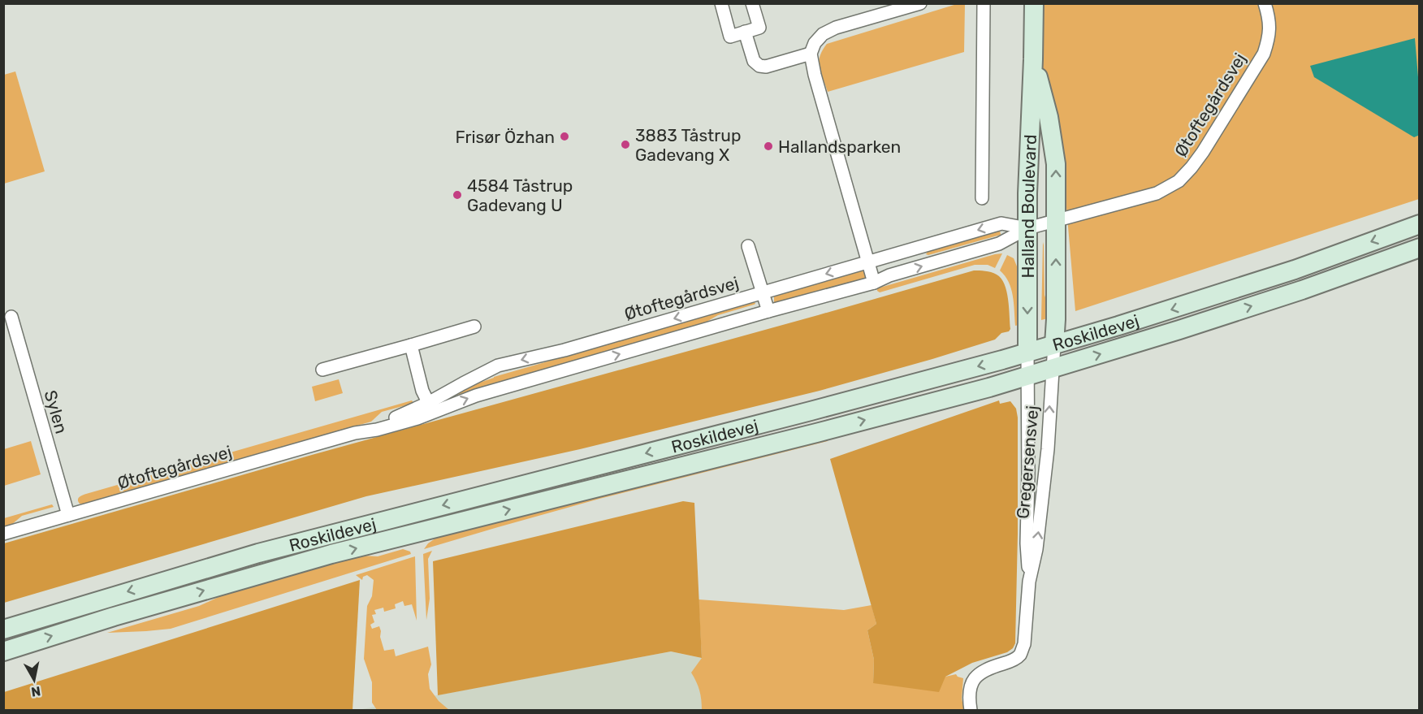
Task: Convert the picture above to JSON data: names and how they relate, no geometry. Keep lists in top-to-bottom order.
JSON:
{
  "streets": {
    "main road": ["Halland Boulevard", "Roskildevej"],
    "street": ["Øtoftegårdsvej", "Sylen", "Gregersensvej"]
  },
  "crossings": [
    ["Øtoftegårdsvej", "Halland Boulevard"],
    ["Øtoftegårdsvej", "Sylen"],
    ["Halland Boulevard", "Roskildevej"],
    ["Halland Boulevard", "Gregersensvej"],
    ["Roskildevej", "Gregersensvej"]
  ],
  "places": [
    "Frisør Özhan",
    "3883 Tåstrup Gadevang X",
    "Hallandsparken",
    "4584 Tåstrup Gadevang U"
  ],
  "north": "bottom"
}
